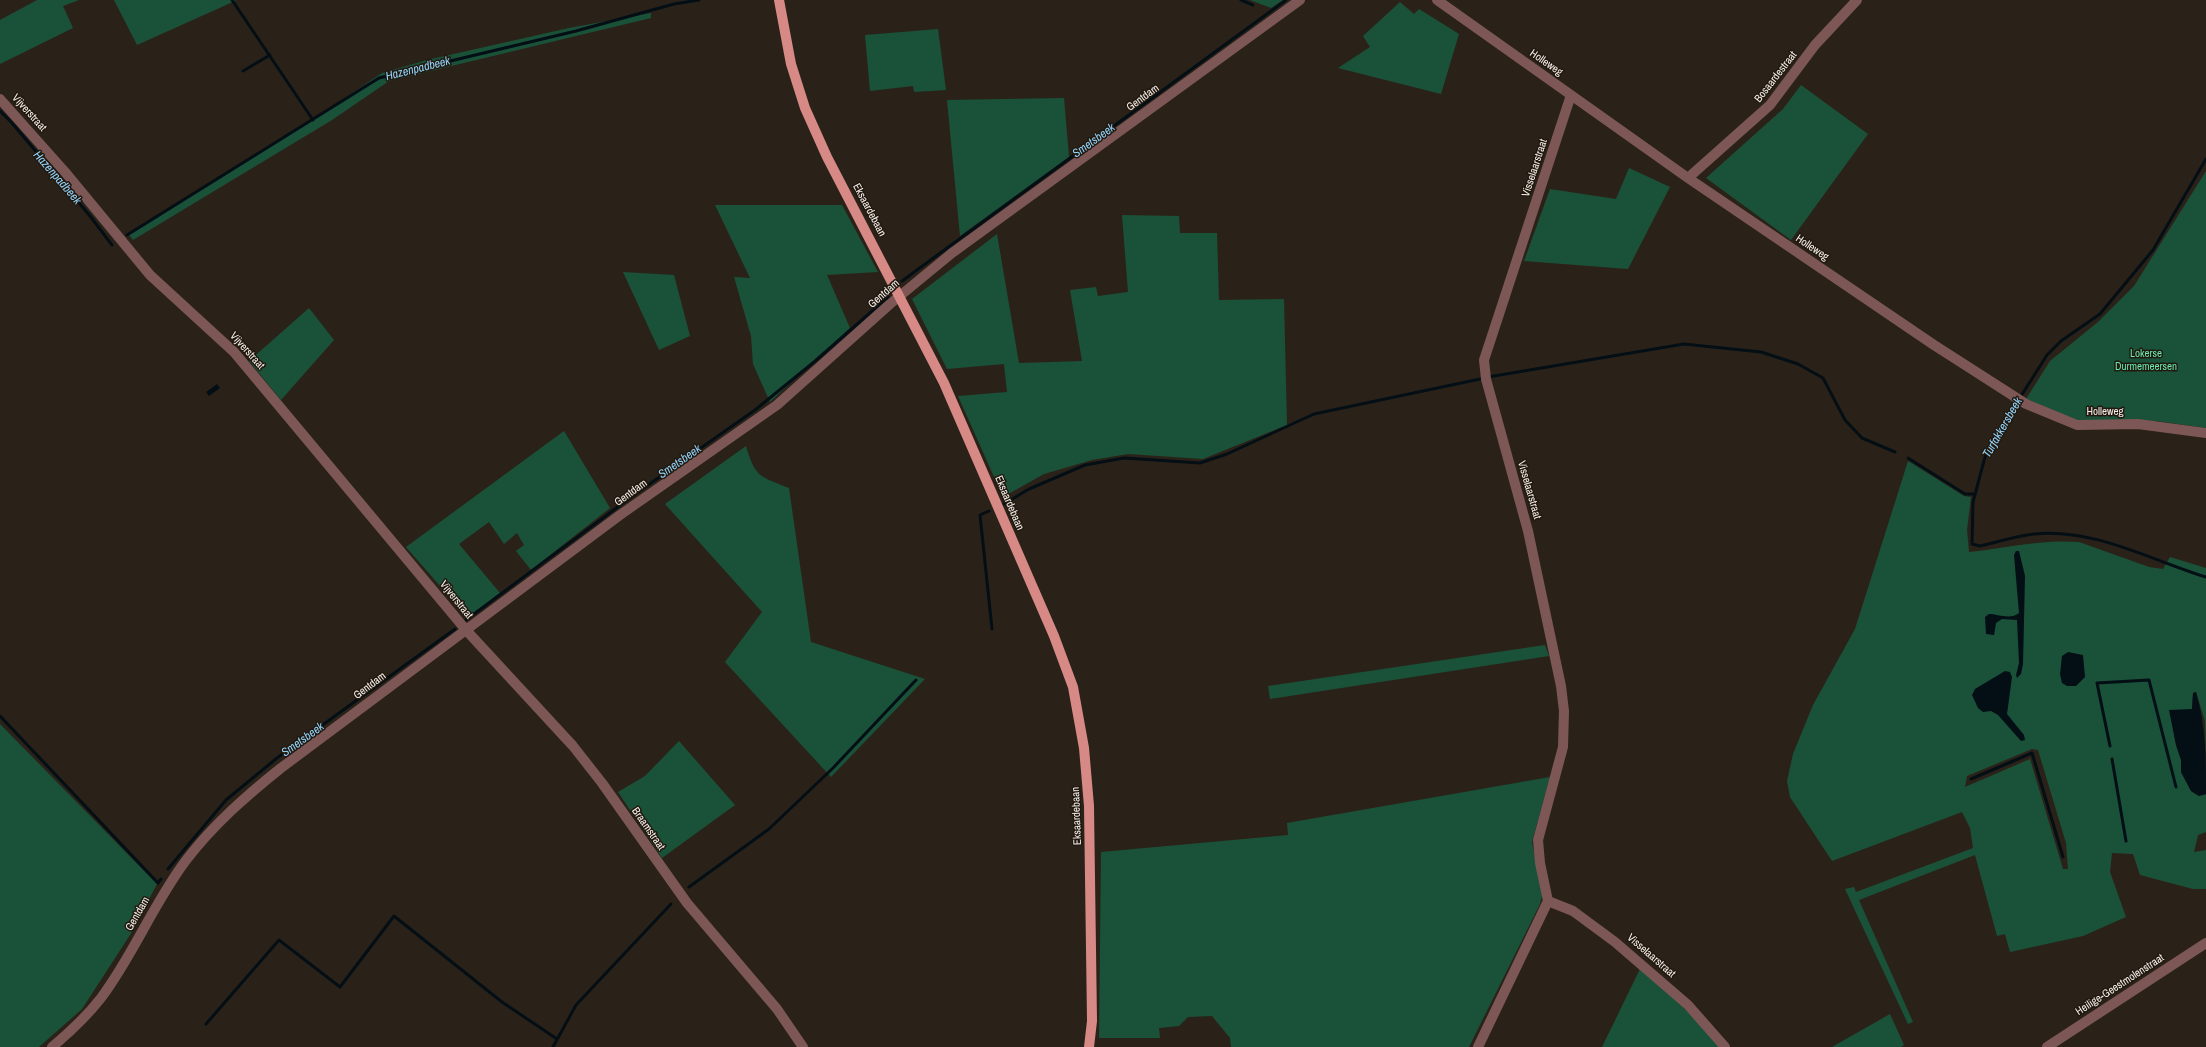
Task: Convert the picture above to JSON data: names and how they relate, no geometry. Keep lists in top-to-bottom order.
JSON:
{
  "streets": {
    "main road": ["Eksaardebaan"],
    "street": [
      "Holleweg",
      "Bosaardestraat",
      "Gentdam",
      "Vijverstraat",
      "Visselaarstraat",
      "Braamstraat",
      "Heilige-Geestmolenstraat"
    ]
  },
  "crossings": [
    ["Holleweg", "Bosaardestraat"],
    ["Holleweg", "Visselaarstraat"],
    ["Gentdam", "Vijverstraat"],
    ["Gentdam", "Eksaardebaan"],
    ["Gentdam", "Braamstraat"],
    ["Vijverstraat", "Braamstraat"]
  ],
  "water": ["Hazenpadbeek", "Smetsbeek", "Turfakkersbeek"],
  "parks": ["Lokerse Durmemeersen"]
}
